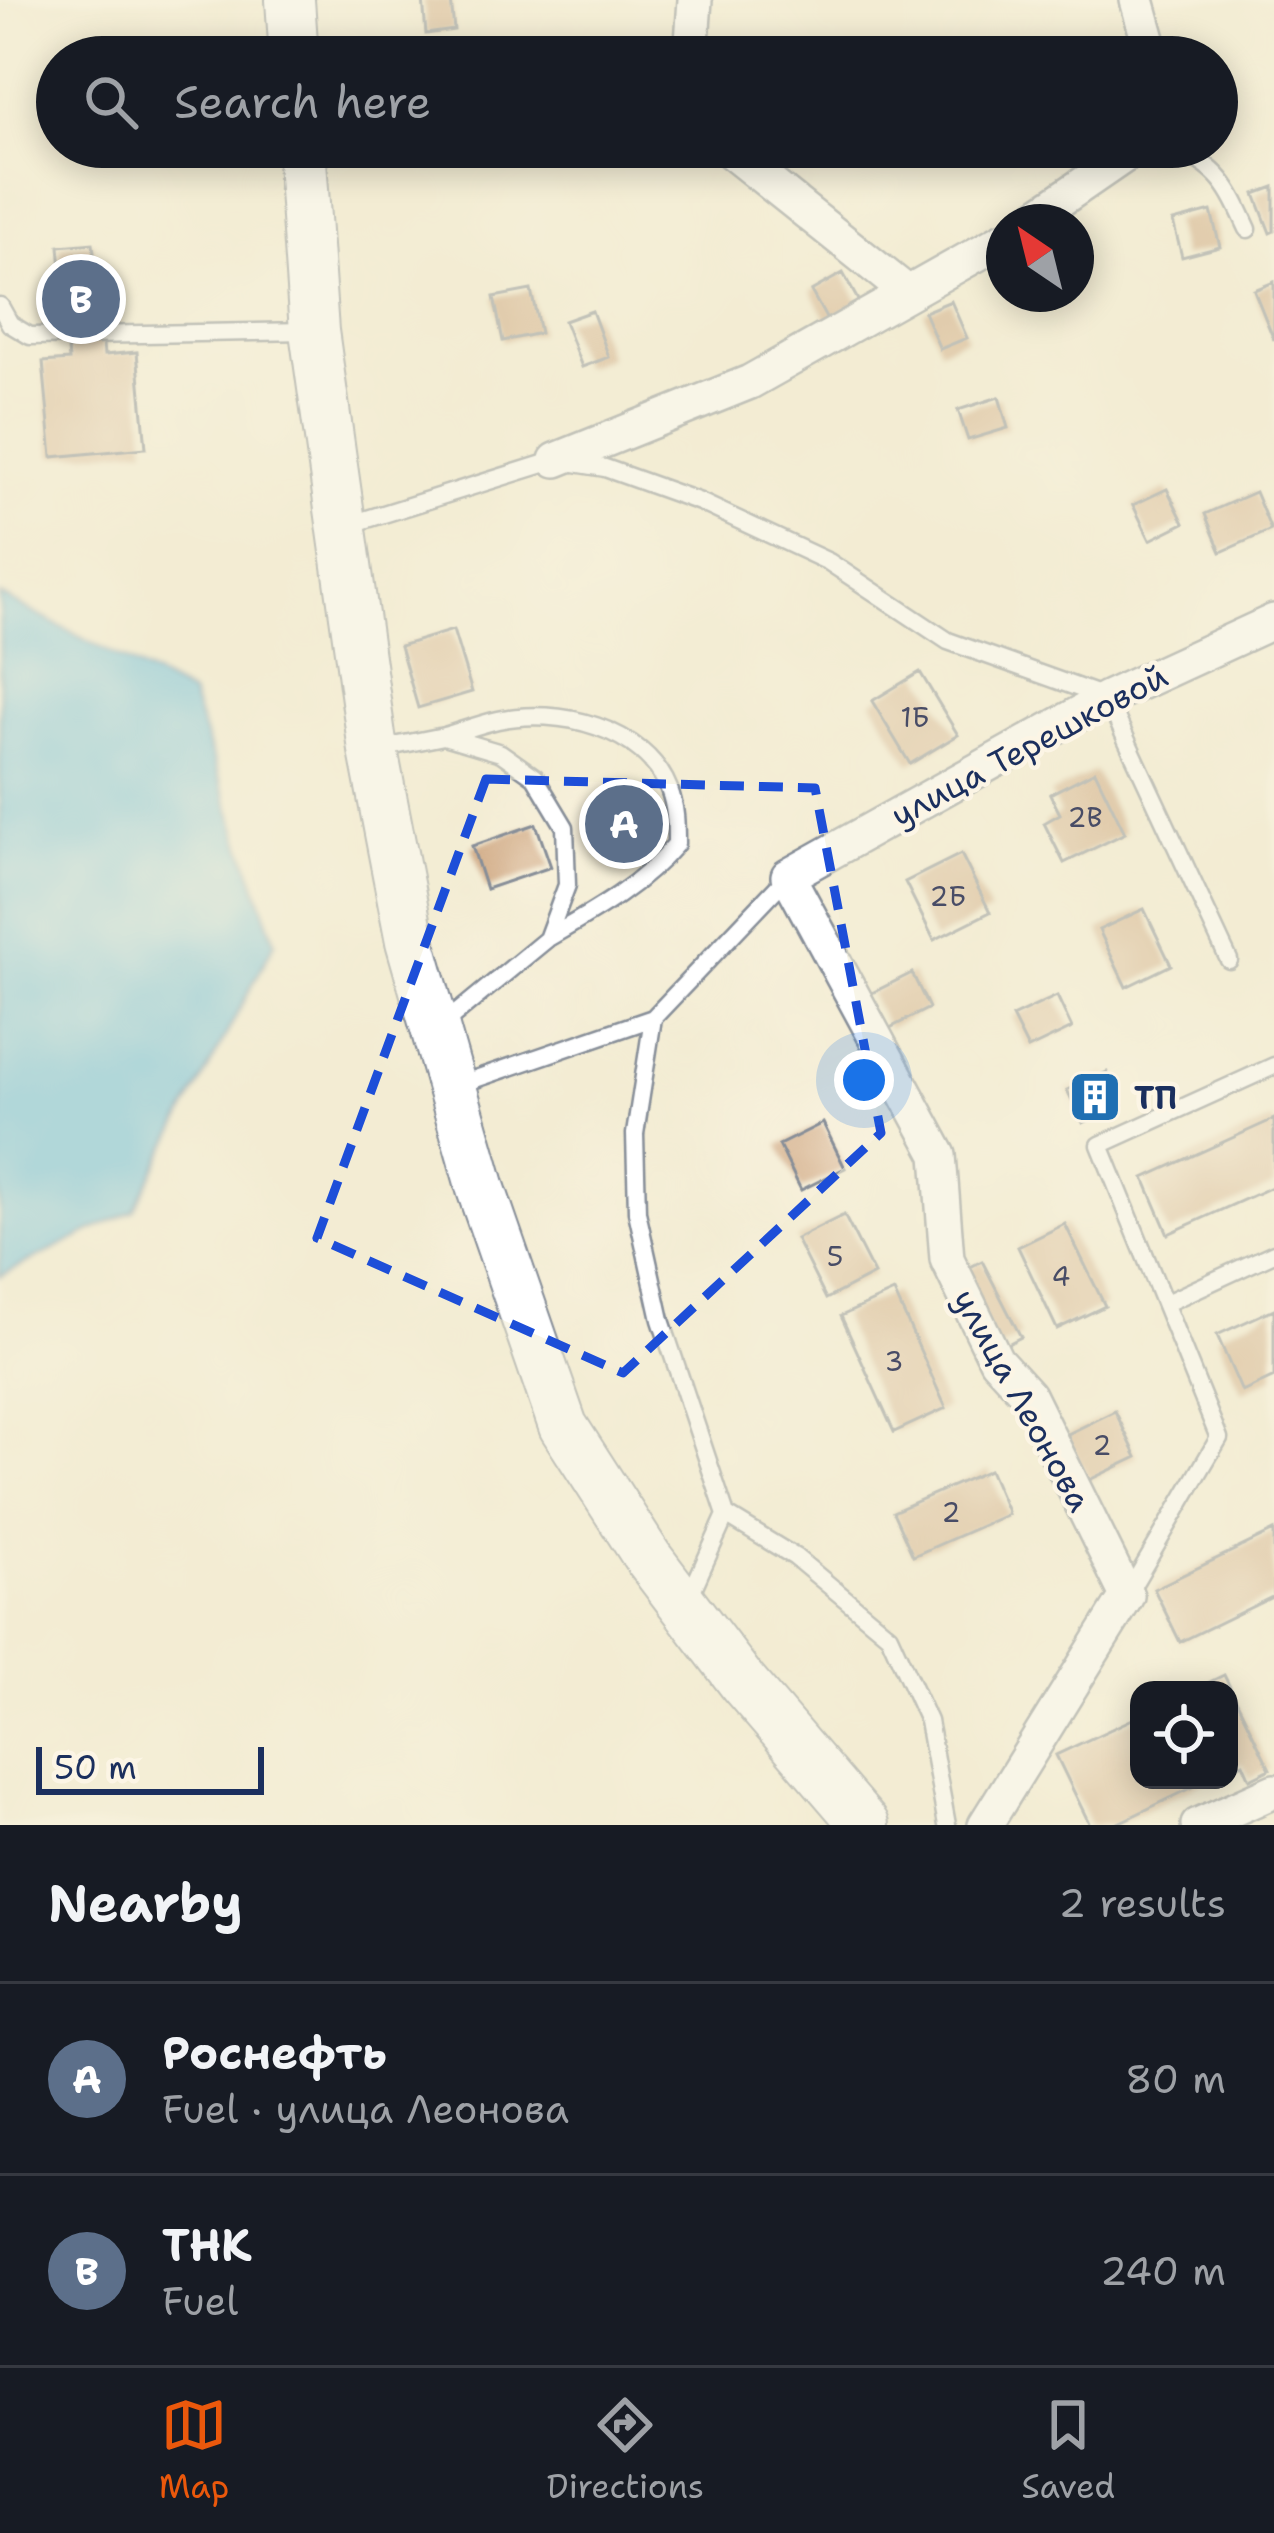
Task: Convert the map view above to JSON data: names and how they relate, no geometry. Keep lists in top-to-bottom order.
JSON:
{
  "streets": {
    "street": ["улица Терешковой", "улица Леонова"]
  },
  "crossings": [
    ["улица Терешковой", "улица Леонова"]
  ],
  "places": {
    "building": ["ТП"]
  },
  "house_numbers": [
    "1Б",
    "2В",
    "2Б",
    "5",
    "4",
    "3",
    "2",
    "2"
  ],
  "scale_bar": "50 m",
  "north": "top left",
  "page": {
    "search": "Search here",
    "pins": ["B", "A"],
    "scale": "50 m",
    "heading": ["Nearby", "2 results"],
    "list": [
      {
        "mark": "A",
        "name": "Роснефть",
        "note": "Fuel · улица Леонова",
        "value": "80 m"
      },
      {
        "mark": "B",
        "name": "ТНК",
        "note": "Fuel",
        "value": "240 m"
      }
    ],
    "nav": ["Map", "Directions", "Saved"]
  }
}
